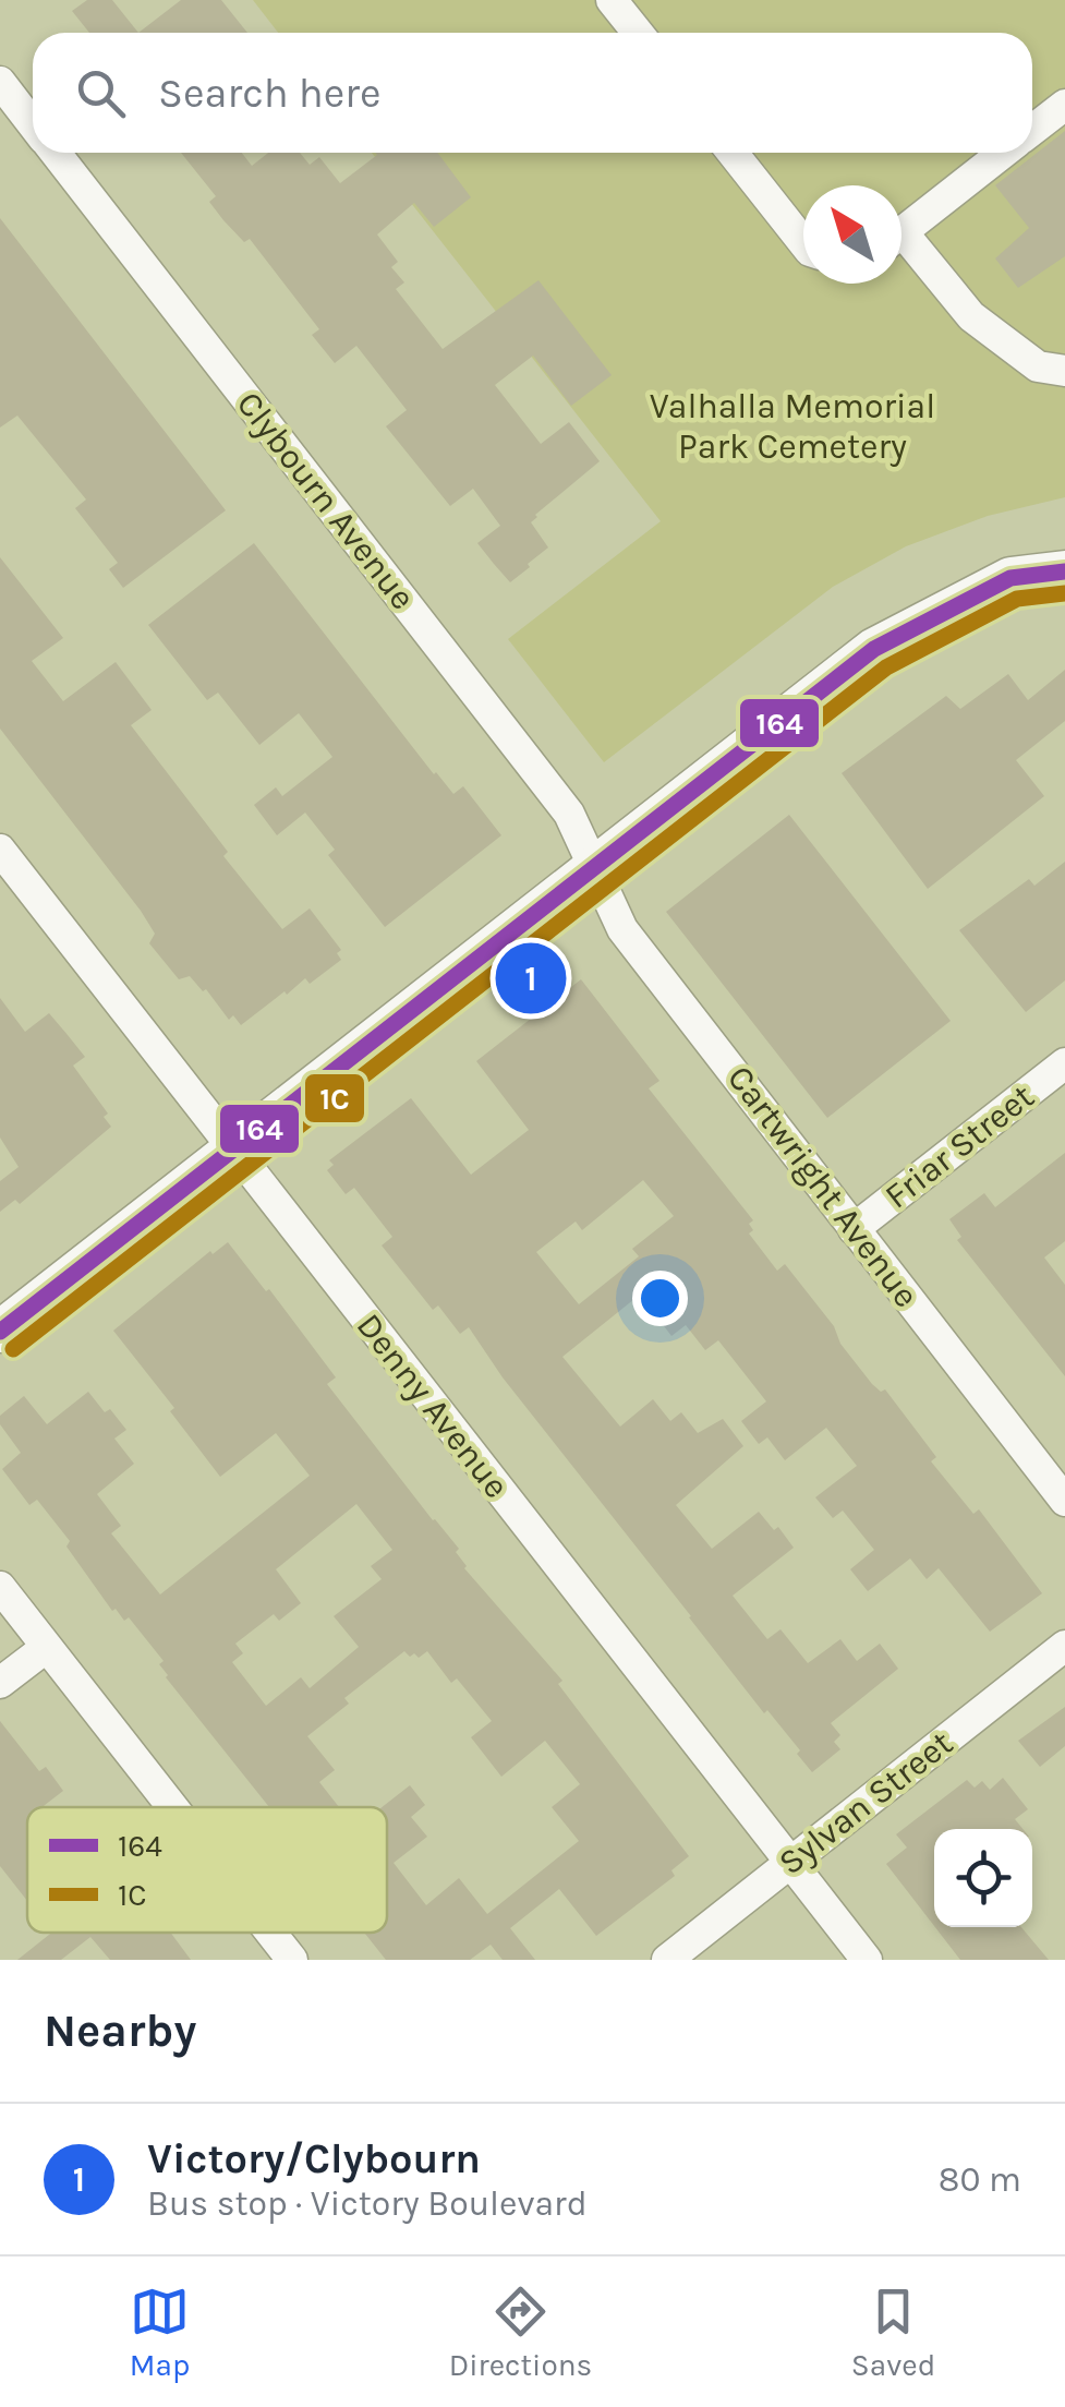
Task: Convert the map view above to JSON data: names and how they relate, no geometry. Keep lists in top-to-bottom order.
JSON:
{
  "streets": {
    "street": [
      "Clybourn Avenue",
      "Friar Street",
      "Cartwright Avenue",
      "Denny Avenue",
      "Sylvan Street"
    ]
  },
  "crossings": [
    ["Clybourn Avenue", "Cartwright Avenue"],
    ["Friar Street", "Cartwright Avenue"],
    ["Denny Avenue", "Sylvan Street"]
  ],
  "parks": ["Valhalla Memorial Park Cemetery"],
  "lines": ["transit line 164", "transit line 1C"],
  "legend": ["164", "1C"],
  "north": "top left",
  "page": {
    "search": "Search here",
    "pins": "1",
    "heading": "Nearby",
    "list": [
      {
        "mark": "1",
        "name": "Victory/Clybourn",
        "note": "Bus stop · Victory Boulevard",
        "value": "80 m"
      }
    ],
    "nav": ["Map", "Directions", "Saved"]
  }
}
